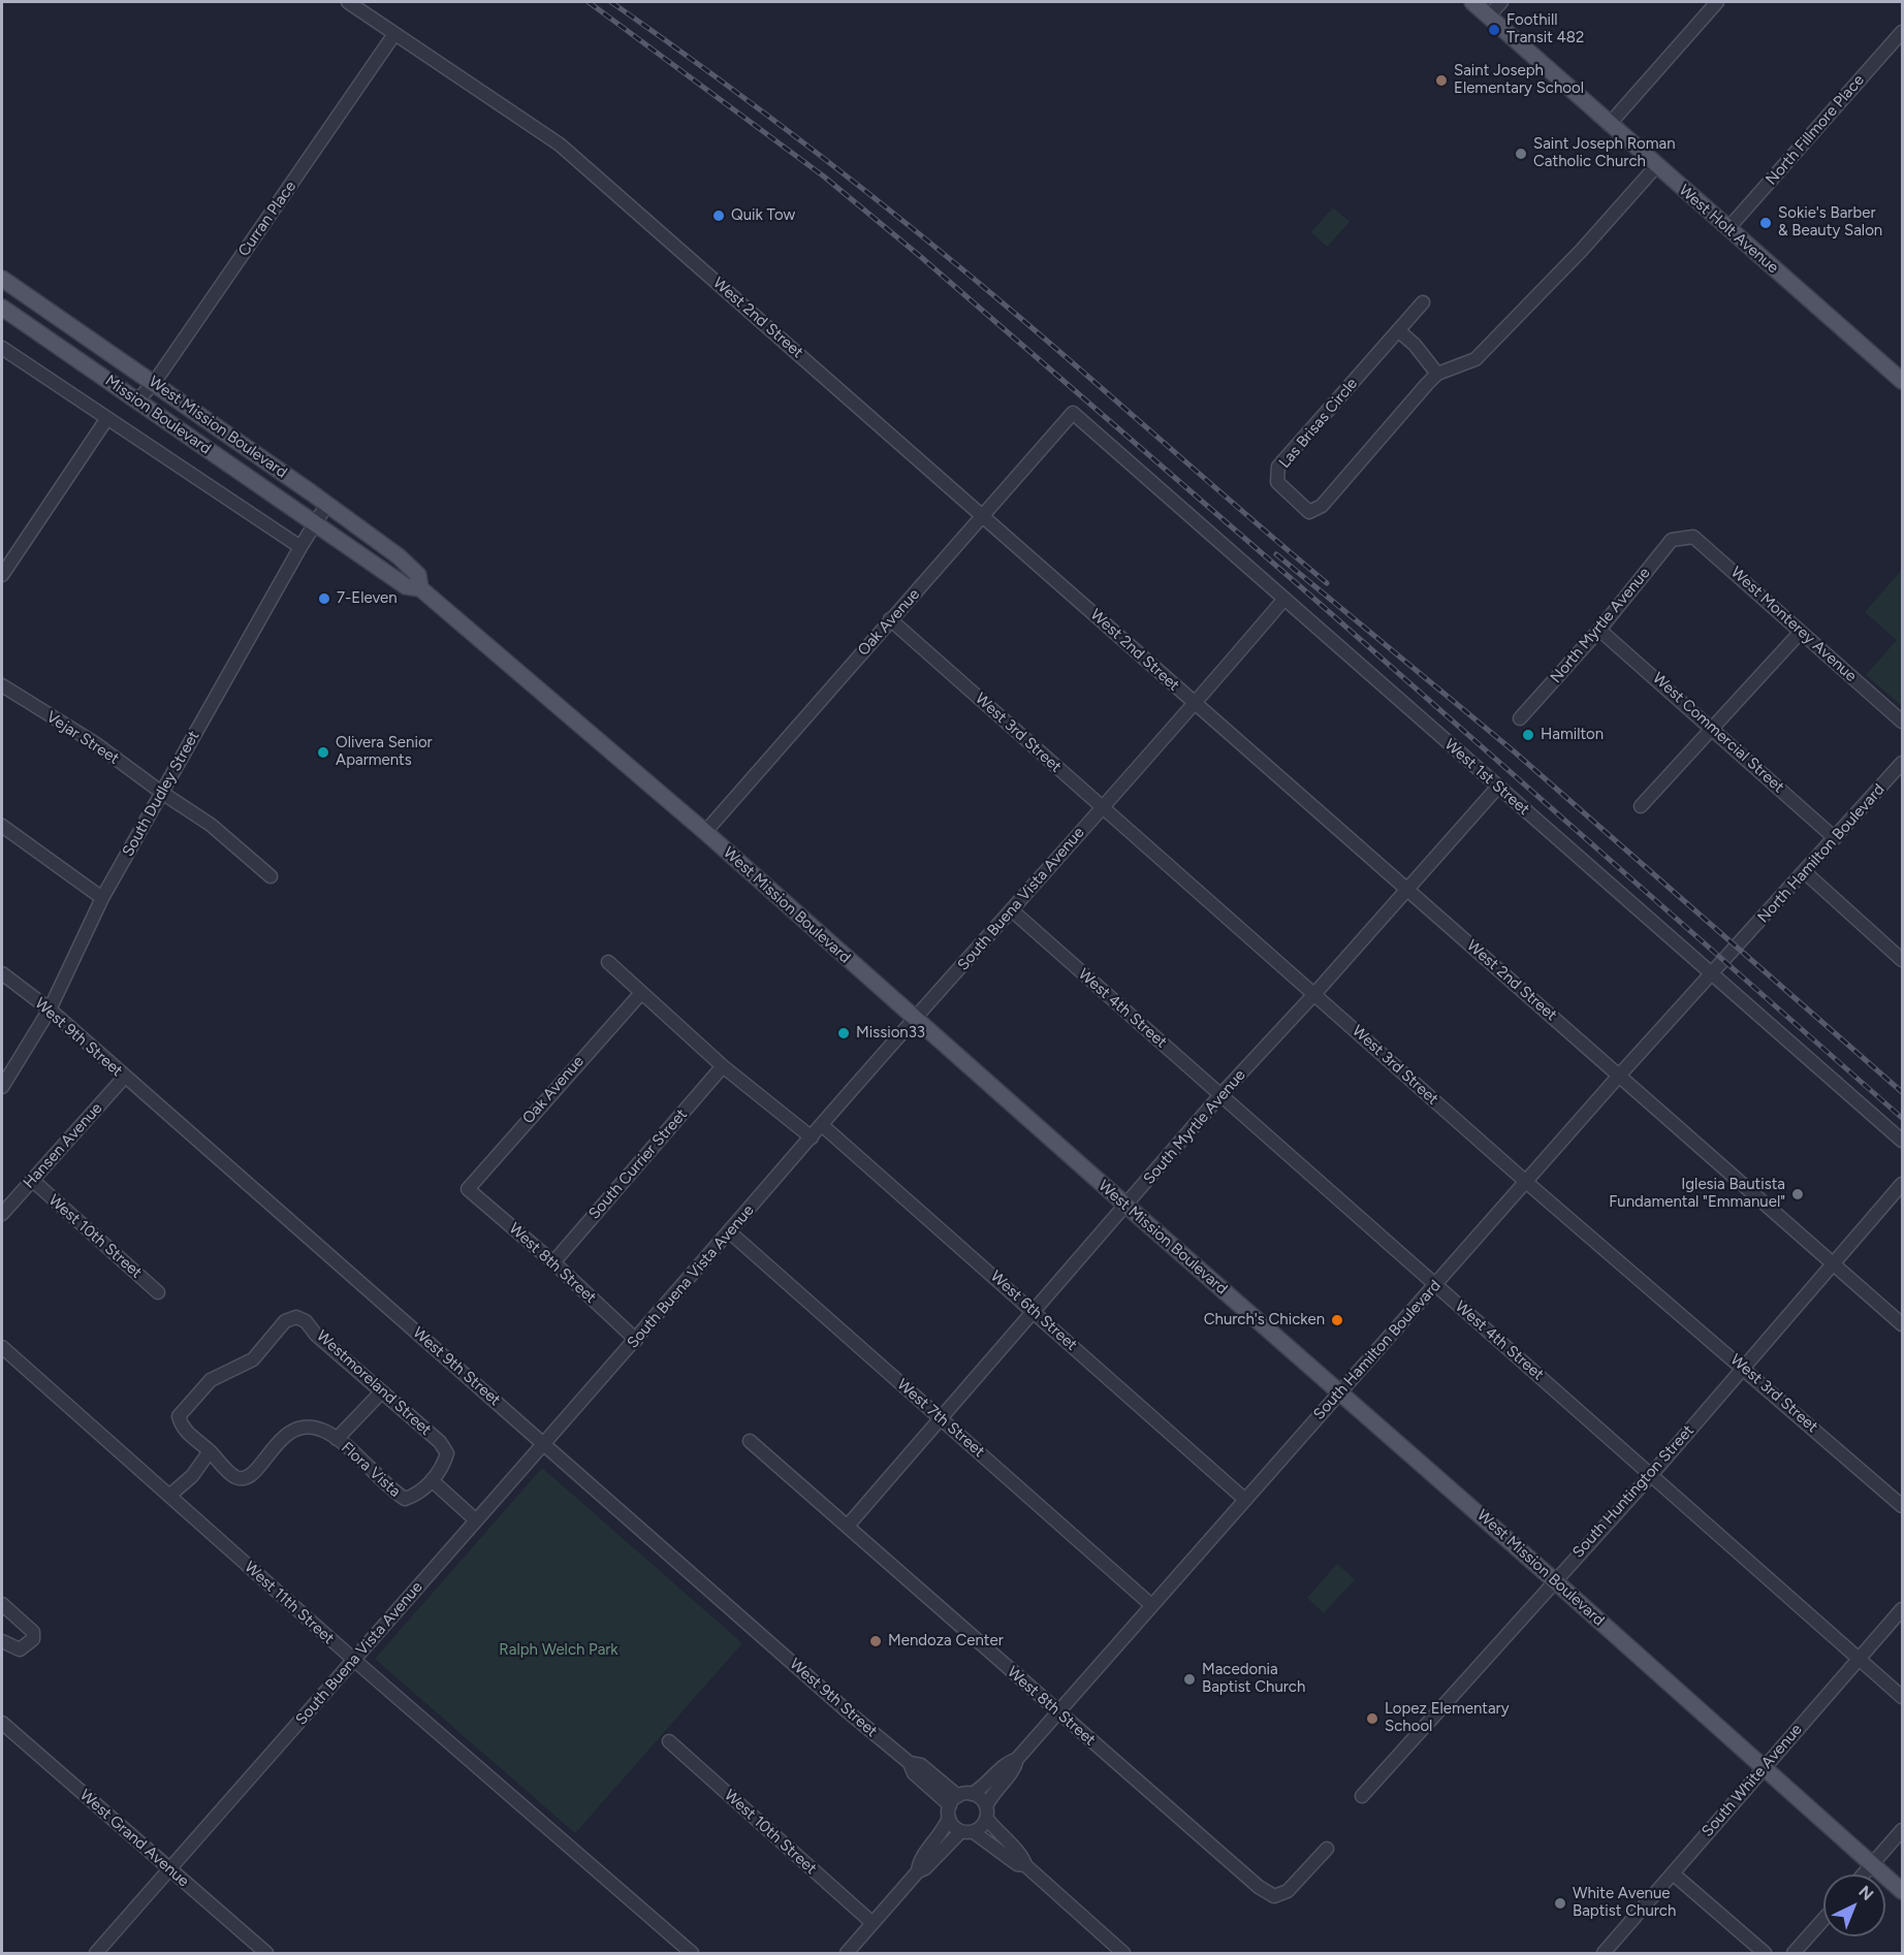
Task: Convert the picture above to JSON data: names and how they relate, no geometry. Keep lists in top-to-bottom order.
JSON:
{
  "streets": {
    "main road": ["West Holt Avenue", "Mission Boulevard", "West Mission Boulevard"],
    "street": [
      "North Fillmore Place",
      "Curran Place",
      "West 2nd Street",
      "Las Brisas Circle",
      "Oak Avenue",
      "West Monterey Avenue",
      "North Myrtle Avenue",
      "West 3rd Street",
      "West Commercial Street",
      "Vejar Street",
      "West 1st Street",
      "South Dudley Street",
      "North Hamilton Boulevard",
      "South Buena Vista Avenue",
      "West 4th Street",
      "West 9th Street",
      "South Myrtle Avenue",
      "Hansen Avenue",
      "South Currier Street",
      "West 10th Street",
      "West 8th Street",
      "West 6th Street",
      "South Hamilton Boulevard",
      "Westmoreland Street",
      "West 7th Street",
      "Flora Vista",
      "South Huntington Street",
      "West 11th Street",
      "South White Avenue",
      "West Grand Avenue"
    ]
  },
  "crossings": [
    ["North Fillmore Place", "West Holt Avenue"],
    ["Curran Place", "West 2nd Street"],
    ["Curran Place", "Mission Boulevard"],
    ["Curran Place", "West Mission Boulevard"],
    ["West Holt Avenue", "Las Brisas Circle"],
    ["West 2nd Street", "Oak Avenue"],
    ["West 2nd Street", "South Buena Vista Avenue"],
    ["West 2nd Street", "South Myrtle Avenue"],
    ["West 2nd Street", "South Hamilton Boulevard"],
    ["West 2nd Street", "South Huntington Street"],
    ["Mission Boulevard", "West Mission Boulevard"],
    ["Mission Boulevard", "South Dudley Street"],
    ["West Mission Boulevard", "Oak Avenue"],
    ["West Mission Boulevard", "South Dudley Street"],
    ["West Mission Boulevard", "South Buena Vista Avenue"],
    ["West Mission Boulevard", "South Myrtle Avenue"],
    ["West Mission Boulevard", "South Hamilton Boulevard"],
    ["West Mission Boulevard", "South Huntington Street"],
    ["West Mission Boulevard", "South White Avenue"],
    ["Oak Avenue", "West 3rd Street"],
    ["Oak Avenue", "West 1st Street"],
    ["Oak Avenue", "West 8th Street"],
    ["West Monterey Avenue", "North Myrtle Avenue"],
    ["North Myrtle Avenue", "West Commercial Street"],
    ["West 3rd Street", "South Buena Vista Avenue"],
    ["West 3rd Street", "South Myrtle Avenue"],
    ["West 3rd Street", "South Hamilton Boulevard"],
    ["West 3rd Street", "South Huntington Street"],
    ["West Commercial Street", "North Hamilton Boulevard"],
    ["Vejar Street", "South Dudley Street"],
    ["West 1st Street", "South Buena Vista Avenue"],
    ["West 1st Street", "South Myrtle Avenue"],
    ["West 1st Street", "South Hamilton Boulevard"],
    ["South Dudley Street", "West 9th Street"],
    ["North Hamilton Boulevard", "South Hamilton Boulevard"],
    ["South Buena Vista Avenue", "West 4th Street"],
    ["South Buena Vista Avenue", "West 9th Street"],
    ["South Buena Vista Avenue", "West 8th Street"],
    ["South Buena Vista Avenue", "West 6th Street"],
    ["South Buena Vista Avenue", "West 7th Street"],
    ["South Buena Vista Avenue", "West 11th Street"],
    ["South Buena Vista Avenue", "West Grand Avenue"],
    ["West 4th Street", "South Myrtle Avenue"],
    ["West 4th Street", "South Hamilton Boulevard"],
    ["West 4th Street", "South Huntington Street"],
    ["West 4th Street", "South White Avenue"],
    ["West 9th Street", "Hansen Avenue"],
    ["West 9th Street", "South Hamilton Boulevard"],
    ["South Myrtle Avenue", "West 8th Street"],
    ["South Myrtle Avenue", "West 6th Street"],
    ["South Myrtle Avenue", "West 7th Street"],
    ["Hansen Avenue", "West 10th Street"],
    ["South Currier Street", "West 8th Street"],
    ["West 10th Street", "South Hamilton Boulevard"],
    ["West 8th Street", "South Hamilton Boulevard"],
    ["West 6th Street", "South Hamilton Boulevard"],
    ["South Hamilton Boulevard", "West 7th Street"],
    ["Westmoreland Street", "Flora Vista"]
  ],
  "parks": ["Ralph Welch Park"],
  "places": [
    "Foothill Transit 482",
    "Saint Joseph Elementary School",
    "Saint Joseph Roman Catholic Church",
    "Quik Tow",
    "Sokie's Barber & Beauty Salon",
    "7-Eleven",
    "Hamilton",
    "Olivera Senior Aparments",
    "Mission33",
    "Iglesia Bautista Fundamental \"Emmanuel\"",
    "Church's Chicken",
    "Mendoza Center",
    "Macedonia Baptist Church",
    "Lopez Elementary School",
    "White Avenue Baptist Church"
  ],
  "north": "top right"
}
